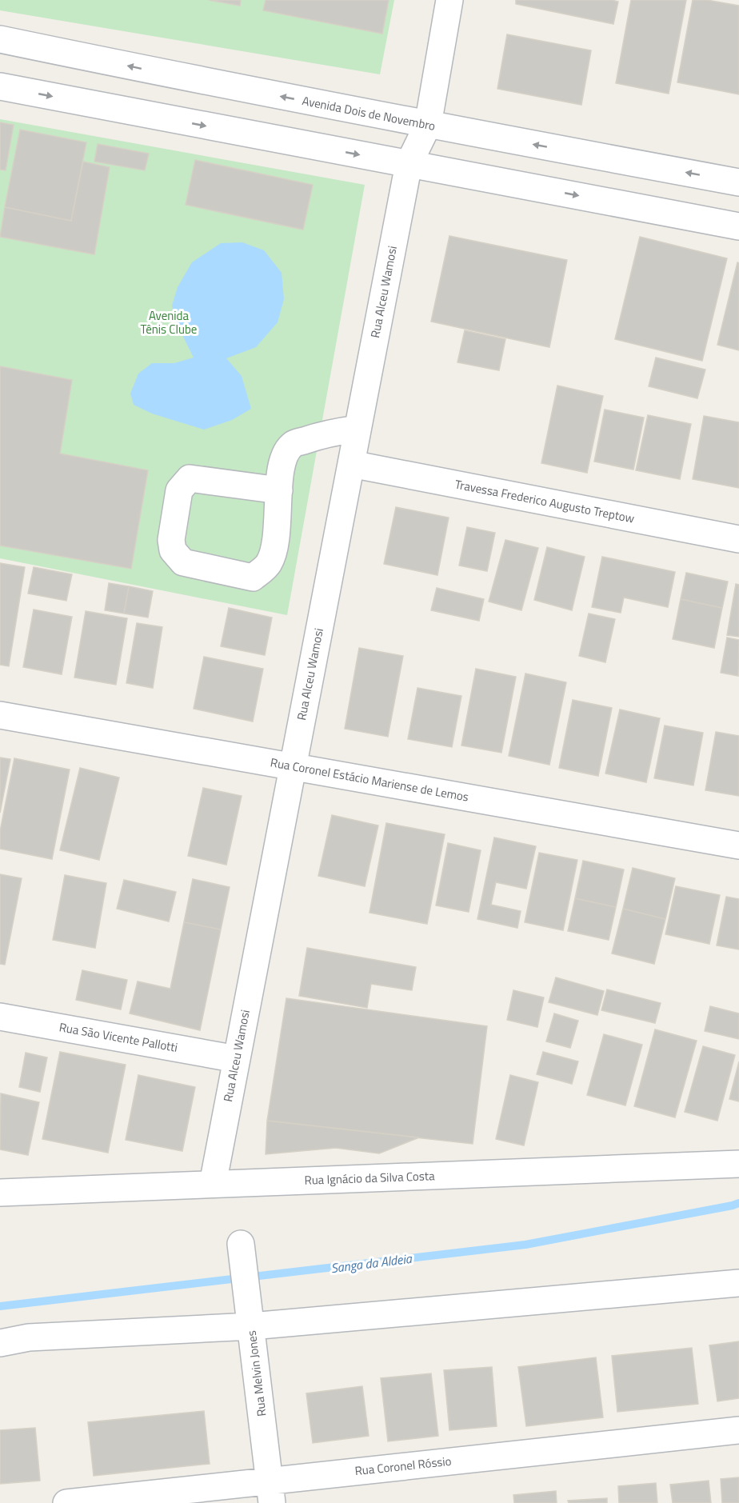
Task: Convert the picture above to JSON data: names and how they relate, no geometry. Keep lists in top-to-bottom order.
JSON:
{
  "streets": {
    "street": [
      "Avenida Dois de Novembro",
      "Rua Alceu Wamosi",
      "Travessa Frederico Augusto Treptow",
      "Rua Coronel Estácio Mariense de Lemos",
      "Rua São Vicente Pallotti",
      "Rua Ignácio da Silva Costa",
      "Rua Melvin Jones",
      "Rua Coronel Róssio"
    ]
  },
  "crossings": [
    ["Avenida Dois de Novembro", "Rua Alceu Wamosi"],
    ["Rua Alceu Wamosi", "Travessa Frederico Augusto Treptow"],
    ["Rua Alceu Wamosi", "Rua Coronel Estácio Mariense de Lemos"],
    ["Rua Alceu Wamosi", "Rua São Vicente Pallotti"],
    ["Rua Alceu Wamosi", "Rua Ignácio da Silva Costa"],
    ["Rua Melvin Jones", "Rua Coronel Róssio"]
  ],
  "water": ["Sanga da Aldeia"],
  "parks": ["Avenida Tênis Clube"]
}
